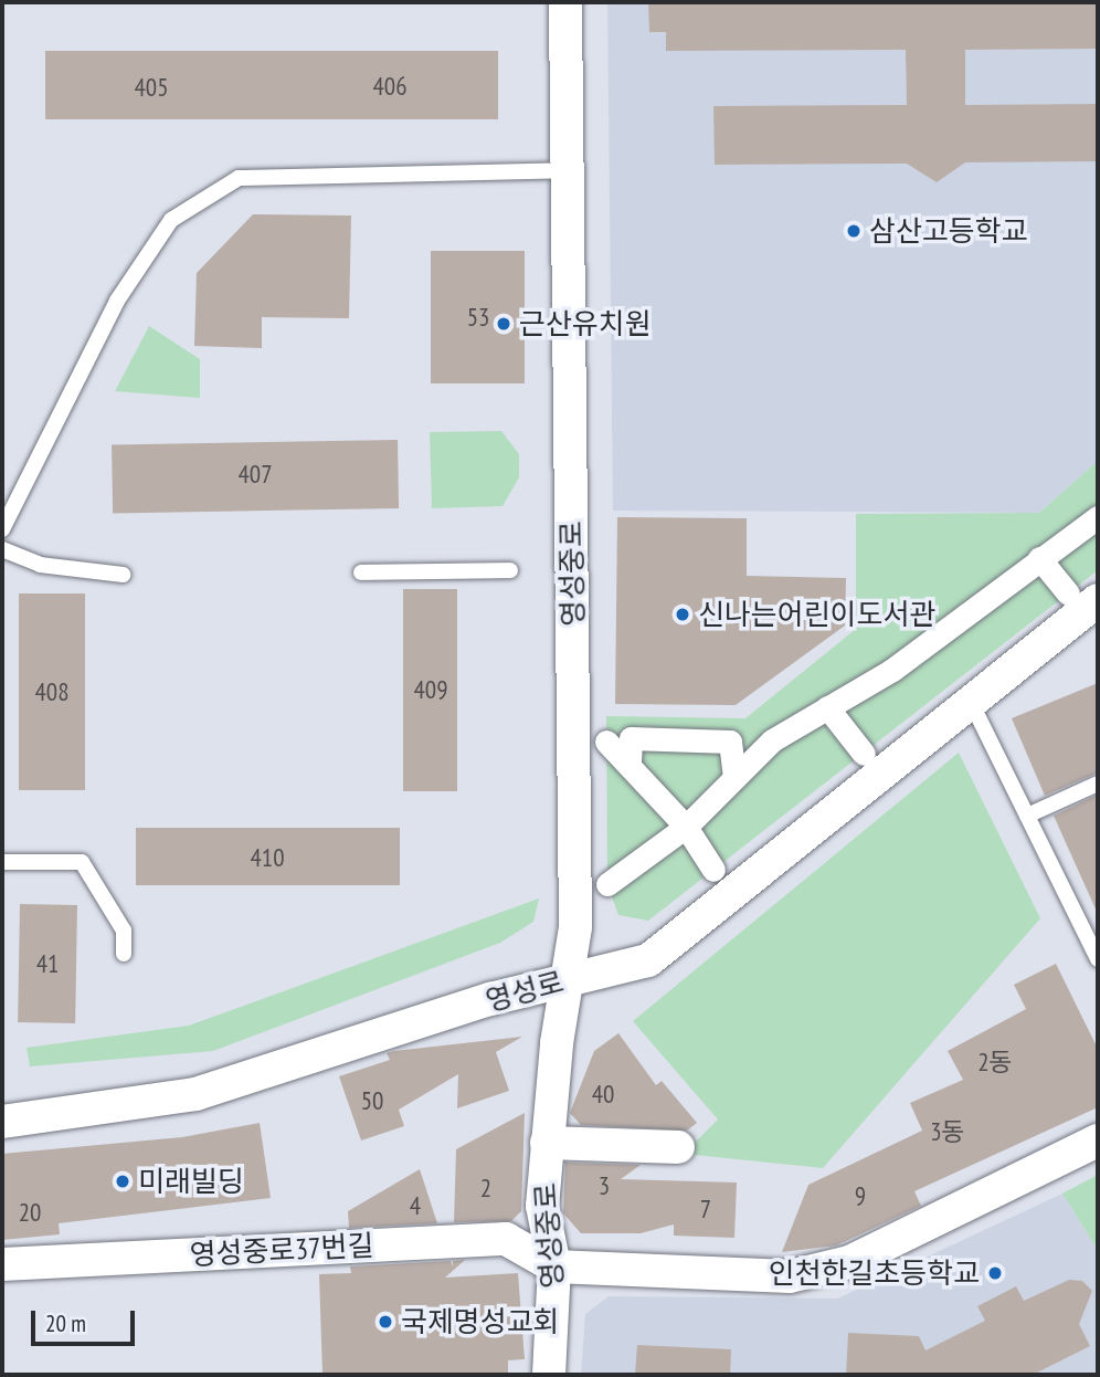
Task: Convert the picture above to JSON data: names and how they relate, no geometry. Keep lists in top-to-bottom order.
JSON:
{
  "streets": {
    "street": ["영성중로", "영성로", "영성중로37번길"]
  },
  "crossings": [
    ["영성중로", "영성로"],
    ["영성중로", "영성중로37번길"]
  ],
  "places": [
    "삼산고등학교",
    "근산유치원",
    "신나는어린이도서관",
    "미래빌딩",
    "인천한길초등학교",
    "국제명성교회"
  ],
  "house_numbers": [
    "406",
    "405",
    "53",
    "407",
    "409",
    "408",
    "410",
    "41",
    "2동",
    "40",
    "50",
    "3동",
    "3",
    "2",
    "9",
    "4",
    "7",
    "20"
  ],
  "scale_bar": "20 m"
}
